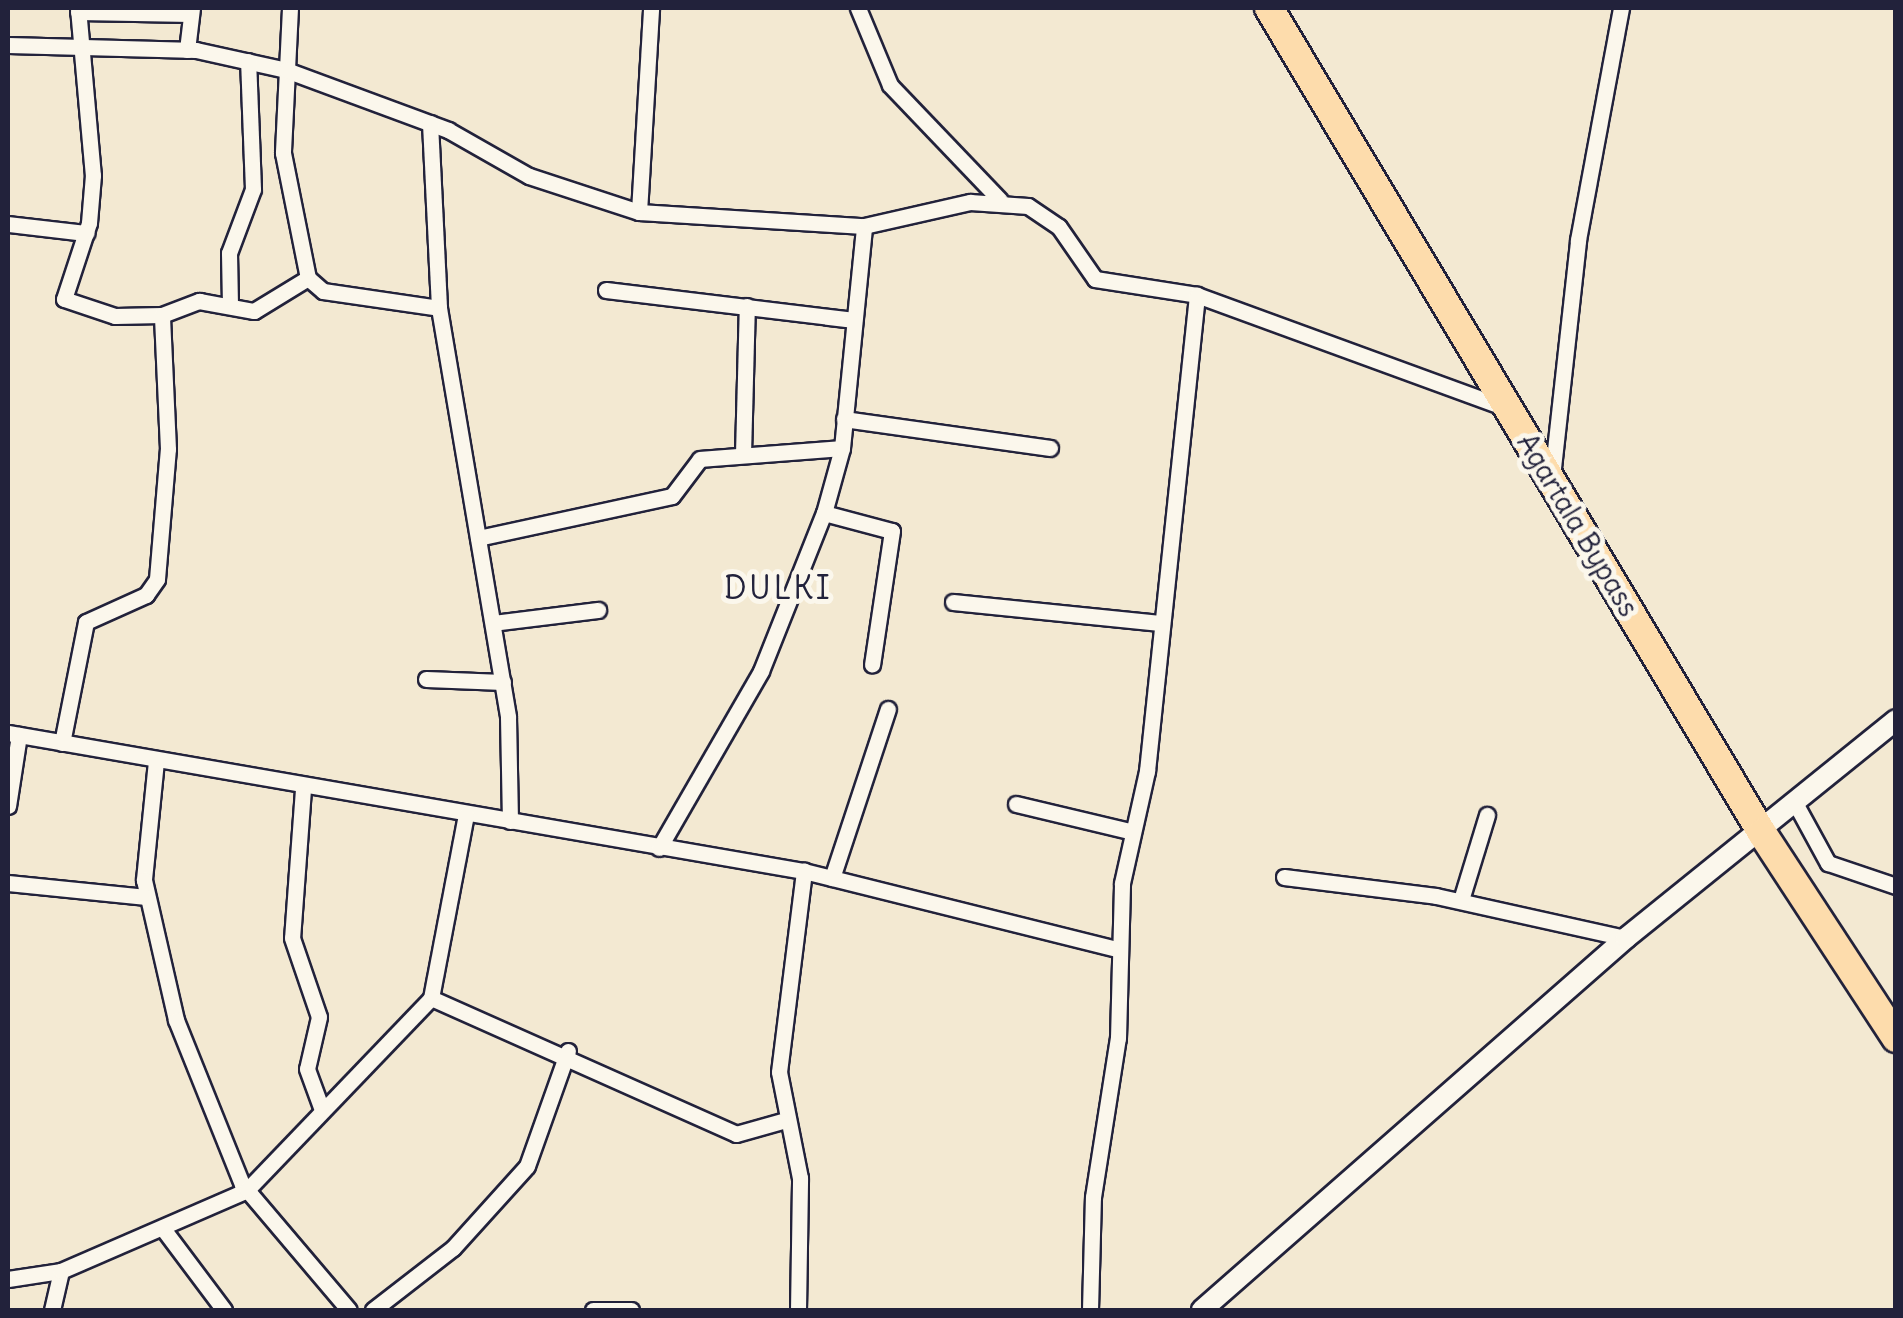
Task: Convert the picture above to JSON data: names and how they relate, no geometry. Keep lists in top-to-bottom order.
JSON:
{
  "streets": {
    "highway": ["Agartala Bypass"]
  },
  "districts": ["DULKI"]
}
